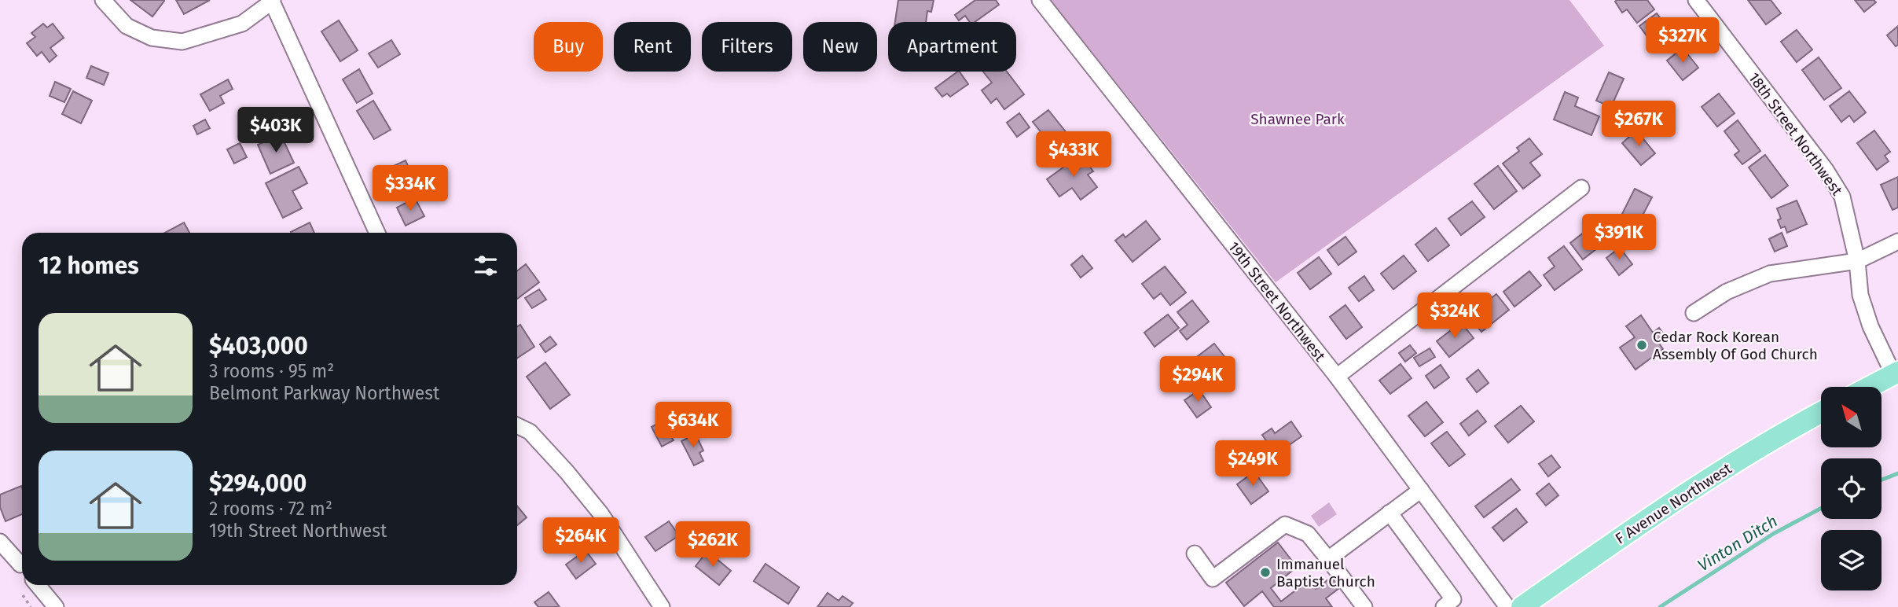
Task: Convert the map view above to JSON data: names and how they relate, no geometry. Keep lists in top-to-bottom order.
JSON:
{
  "streets": {
    "main road": ["F Avenue Northwest"],
    "street": ["18th Street Northwest", "19th Street Northwest"]
  },
  "water": ["Vinton Ditch"],
  "parks": ["Shawnee Park"],
  "places": ["Cedar Rock Korean Assembly Of God Church", "Immanuel Baptist Church"],
  "north": "top left",
  "page": {
    "price": [
      "$327K",
      "$267K",
      "$403K",
      "$433K",
      "$334K",
      "$391K",
      "$324K",
      "$294K",
      "$634K",
      "$249K",
      "$264K",
      "$262K"
    ],
    "chip": [
      "Buy",
      "Rent",
      "Filters",
      "New",
      "Apartment"
    ],
    "heading": "12 homes",
    "list": [
      {
        "name": "$403,000",
        "note": "3 rooms · 95 m² · Belmont Parkway Northwest"
      },
      {
        "name": "$294,000",
        "note": "2 rooms · 72 m² · 19th Street Northwest"
      }
    ]
  }
}
